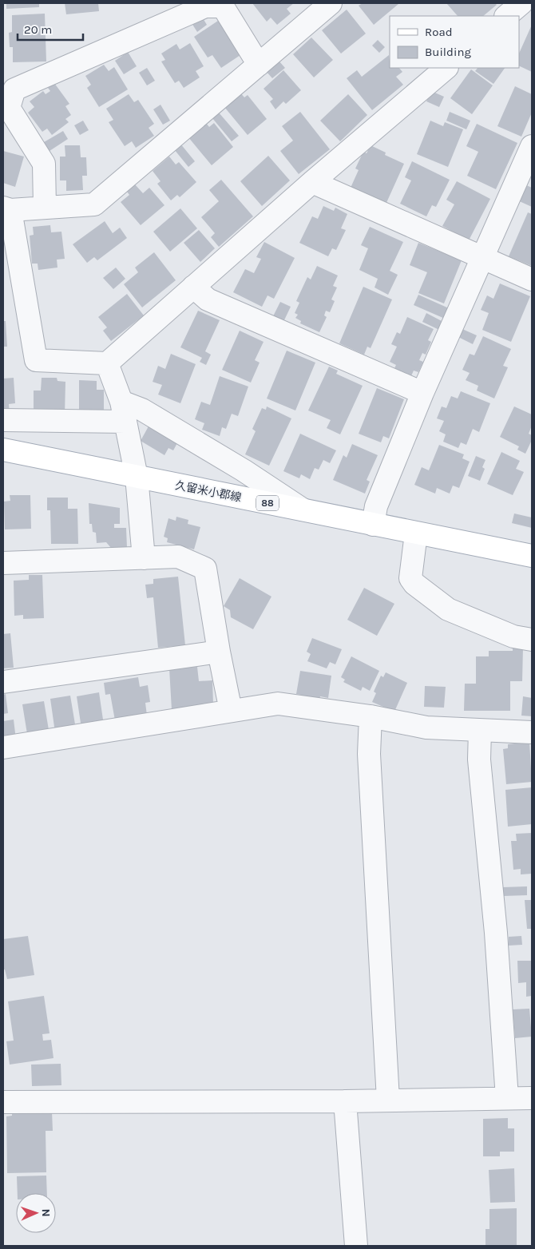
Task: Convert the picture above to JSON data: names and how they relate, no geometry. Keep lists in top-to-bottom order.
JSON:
{
  "streets": {
    "main road": ["久留米小郡線", "88"]
  },
  "legend": ["Road", "Building"],
  "scale_bar": "20 m",
  "north": "right"
}
